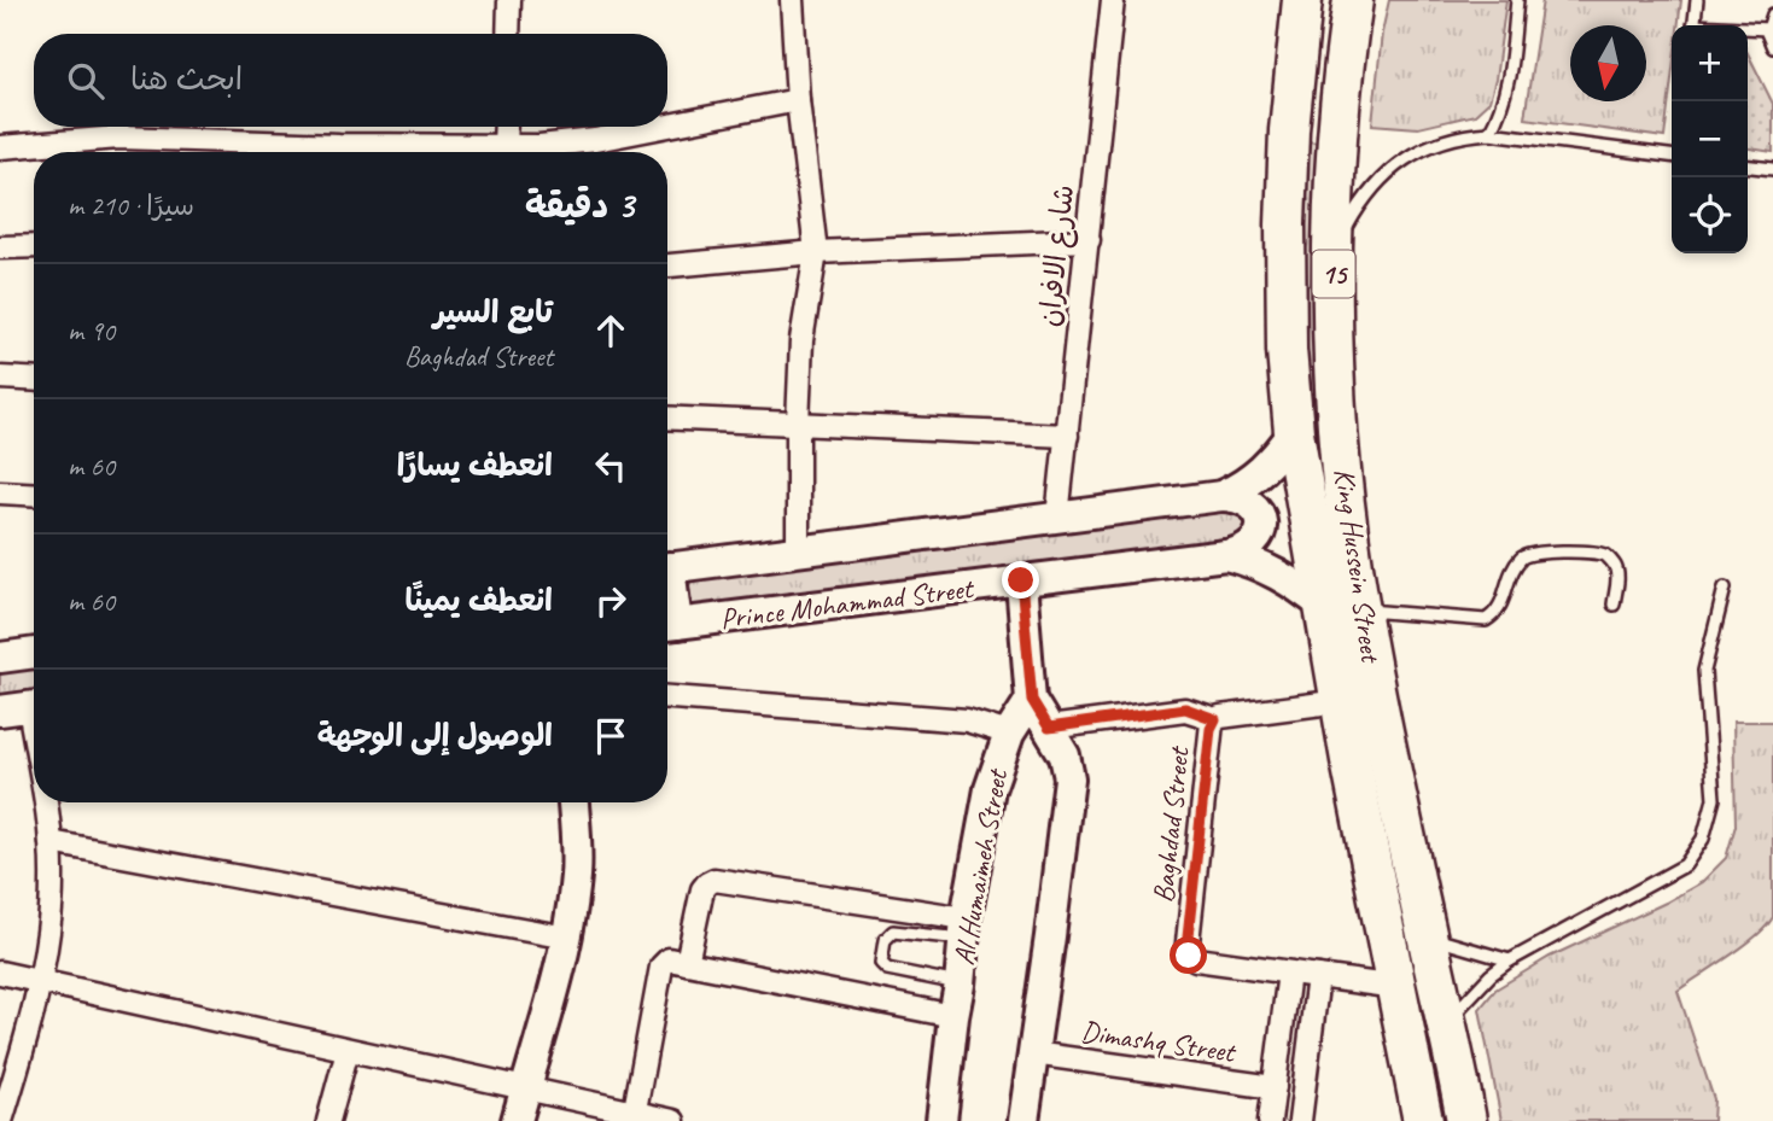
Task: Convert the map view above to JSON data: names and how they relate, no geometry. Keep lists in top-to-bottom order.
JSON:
{
  "streets": {
    "highway": ["15", "King Hussein Street"],
    "main road": ["Prince Mohammad Street", "Al Humaimeh Street"],
    "street": ["شارع الافران", "Baghdad Street", "Dimashq Street"]
  },
  "crossings": [
    ["شارع الافران", "Prince Mohammad Street"],
    ["King Hussein Street", "Prince Mohammad Street"],
    ["King Hussein Street", "Baghdad Street"]
  ],
  "north": "bottom",
  "page": {
    "map_buttons": ["+", "−"],
    "search": "ابحث هنا",
    "heading": ["3 دقيقة", "سيرًا · 210 m"],
    "list": [
      ["تابع السير", "Baghdad Street", "90 m"],
      ["انعطف يسارًا", "60 m"],
      ["انعطف يمينًا", "60 m"],
      "الوصول إلى الوجهة"
    ]
  }
}
